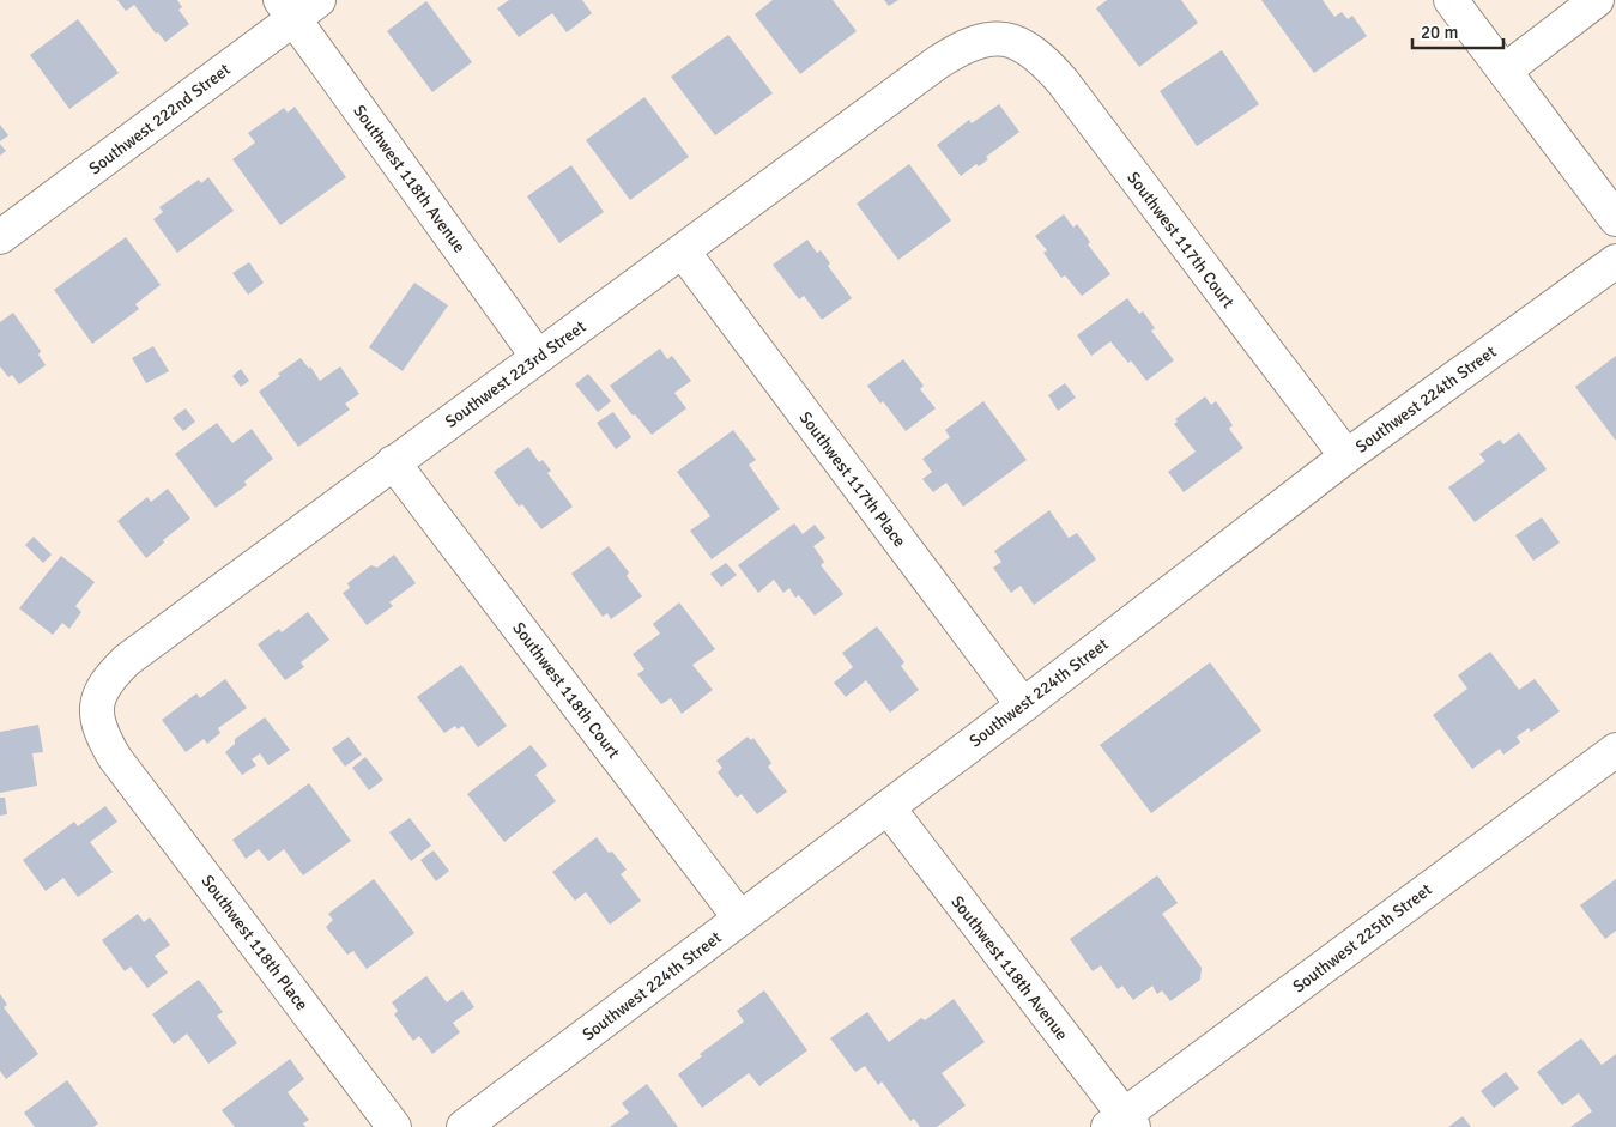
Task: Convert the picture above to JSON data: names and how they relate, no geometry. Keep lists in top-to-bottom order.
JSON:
{
  "streets": {
    "street": [
      "Southwest 222nd Street",
      "Southwest 118th Avenue",
      "Southwest 117th Court",
      "Southwest 223rd Street",
      "Southwest 224th Street",
      "Southwest 117th Place",
      "Southwest 118th Court",
      "Southwest 225th Street",
      "Southwest 118th Place"
    ]
  },
  "crossings": [
    ["Southwest 222nd Street", "Southwest 118th Avenue"],
    ["Southwest 118th Avenue", "Southwest 223rd Street"],
    ["Southwest 118th Avenue", "Southwest 224th Street"],
    ["Southwest 118th Avenue", "Southwest 225th Street"],
    ["Southwest 117th Court", "Southwest 223rd Street"],
    ["Southwest 117th Court", "Southwest 224th Street"],
    ["Southwest 223rd Street", "Southwest 117th Place"],
    ["Southwest 223rd Street", "Southwest 118th Court"],
    ["Southwest 223rd Street", "Southwest 118th Place"],
    ["Southwest 224th Street", "Southwest 117th Place"],
    ["Southwest 224th Street", "Southwest 118th Court"]
  ],
  "scale_bar": "20 m"
}
